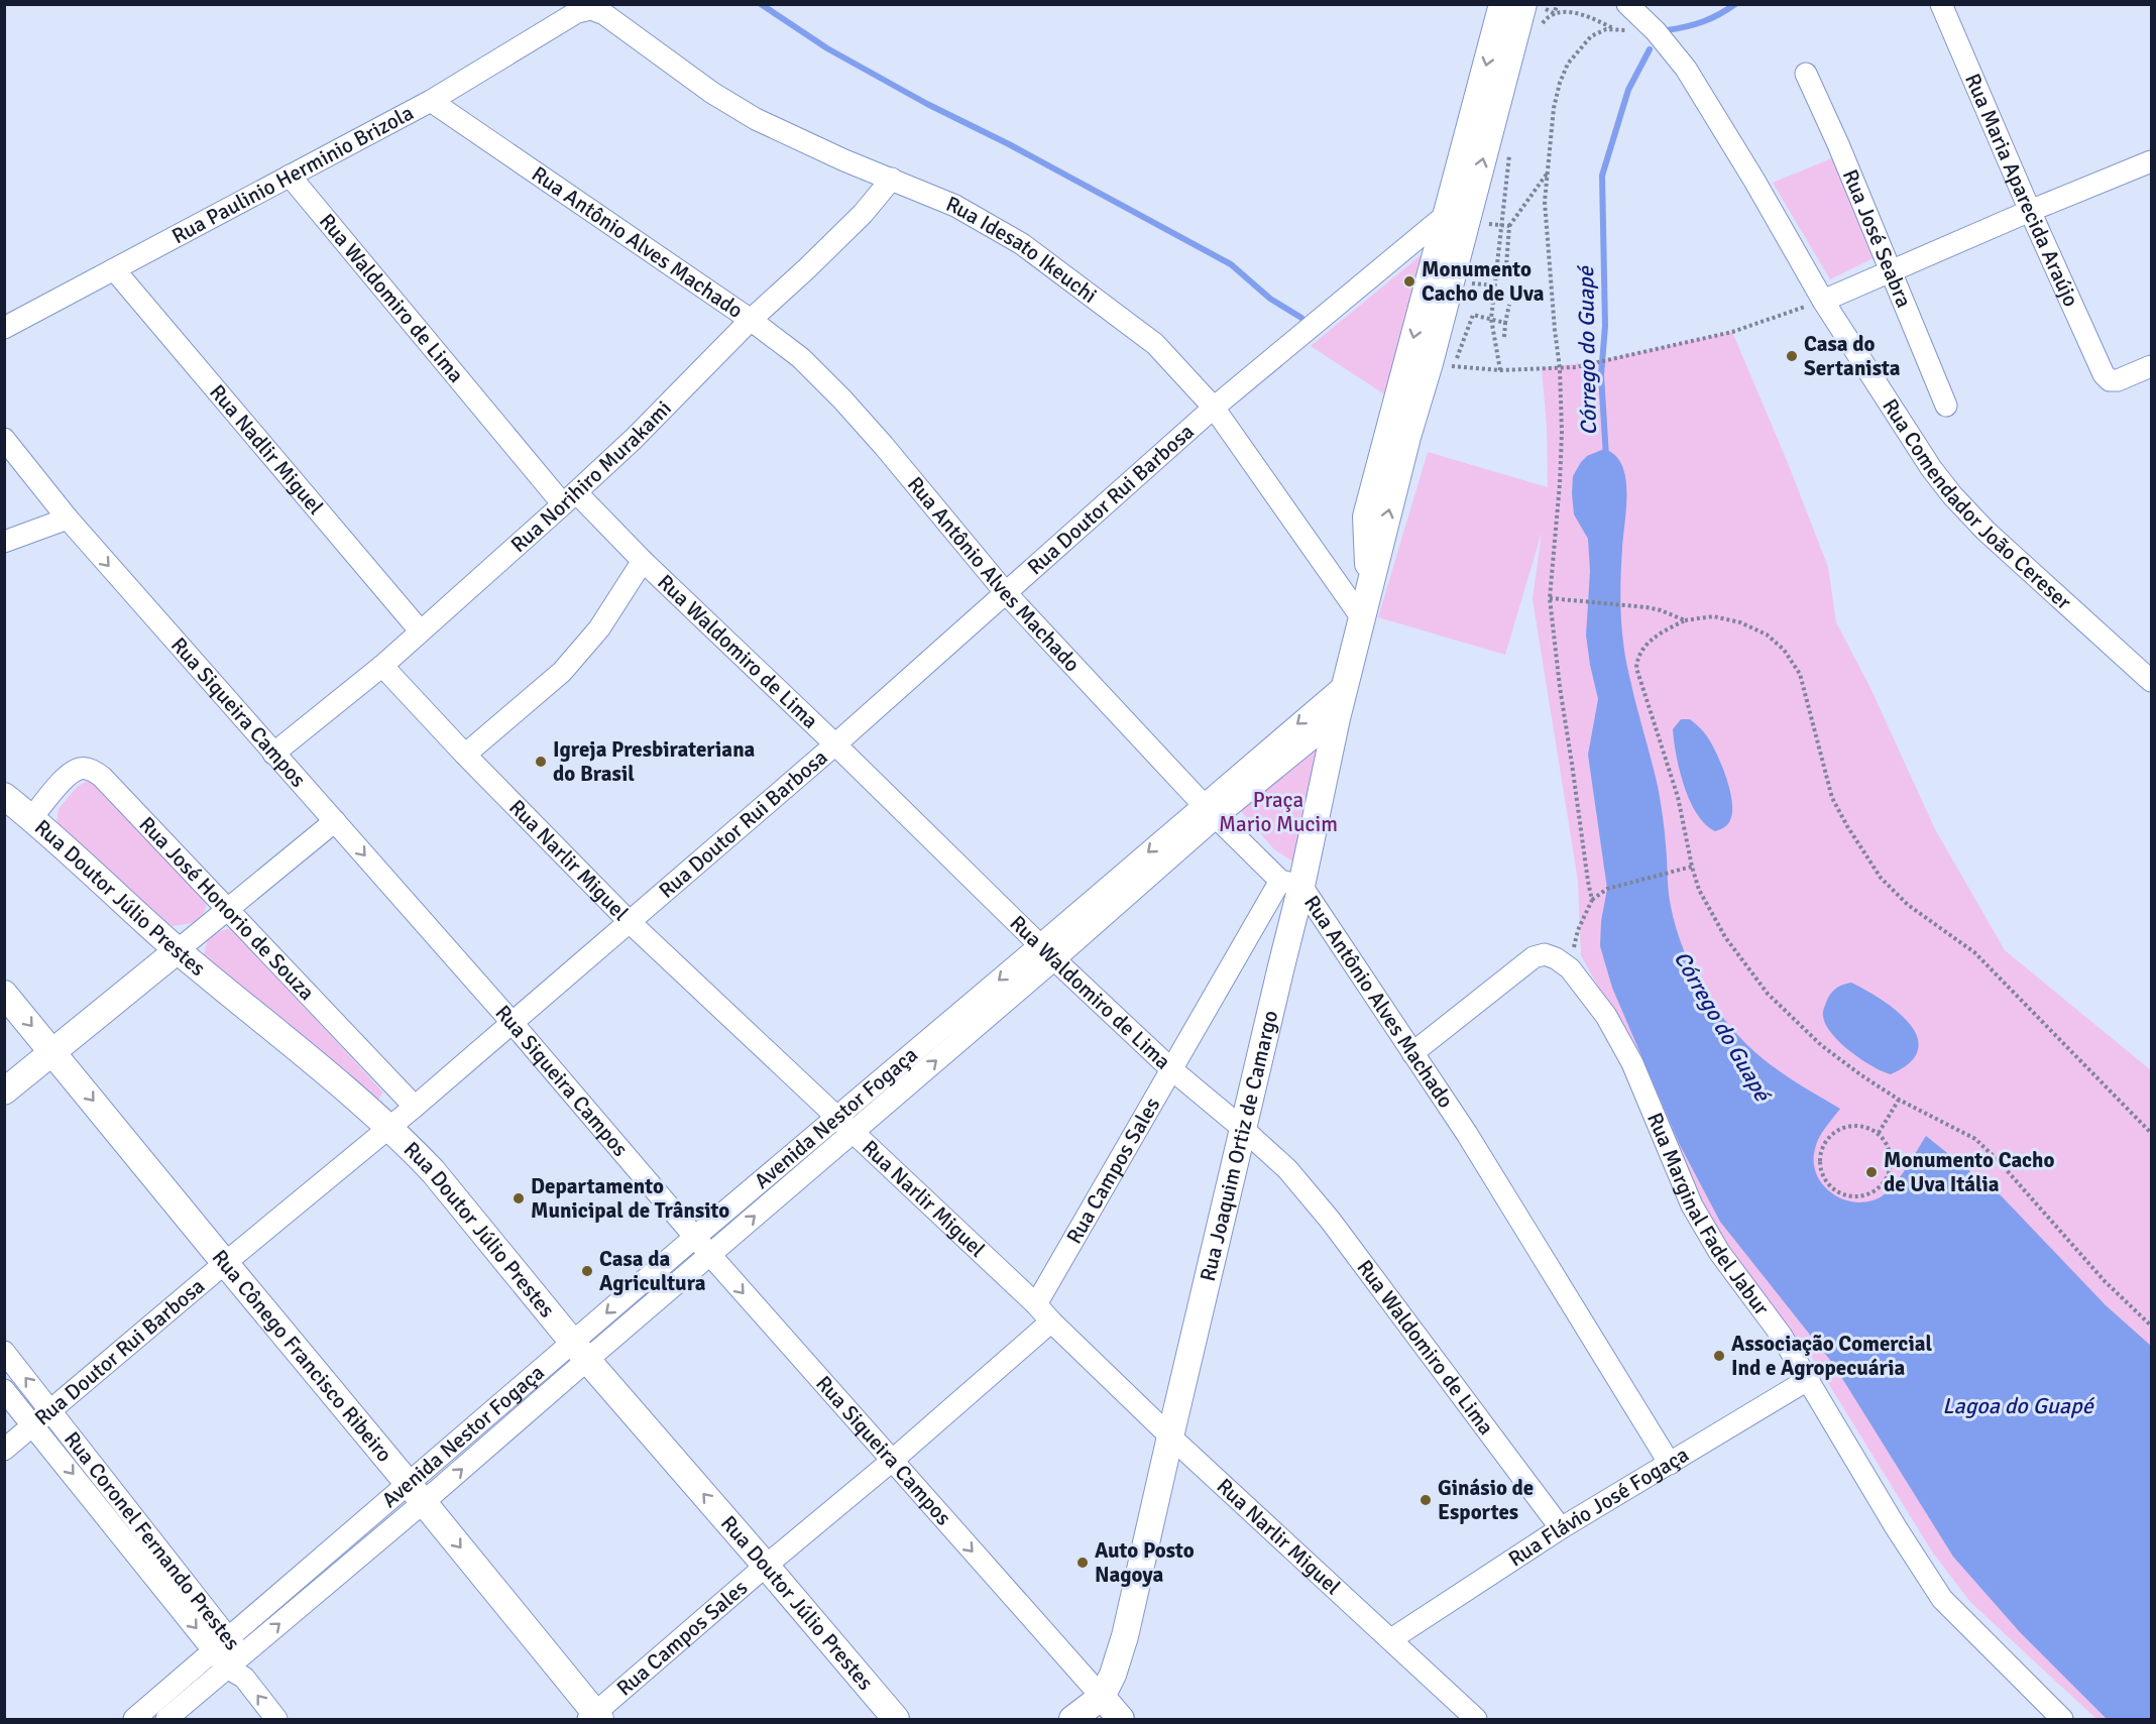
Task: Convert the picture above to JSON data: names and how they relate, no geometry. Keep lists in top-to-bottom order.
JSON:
{
  "streets": {
    "main road": [
      "Rua Siqueira Campos",
      "Rua Doutor Júlio Prestes",
      "Rua Joaquim Ortiz de Camargo",
      "Rua Cônego Francisco Ribeiro"
    ],
    "street": [
      "Rua Paulinio Herminio Brizola",
      "Rua Maria Aparecida Araújo",
      "Rua José Seabra",
      "Rua Antônio Alves Machado",
      "Rua Idesato Ikeuchi",
      "Rua Waldomiro de Lima",
      "Rua Nadlir Miguel",
      "Rua Norihiro Murakami",
      "Rua Doutor Rui Barbosa",
      "Rua Comendador João Cereser",
      "Rua Narlir Miguel",
      "Rua José Honorio de Souza",
      "Avenida Nestor Fogaça",
      "Rua Campos Sales",
      "Rua Marginal Fadel Jabur",
      "Rua Flávio José Fogaça",
      "Rua Coronel Fernando Prestes"
    ]
  },
  "crossings": [
    ["Rua Paulinio Herminio Brizola", "Rua Antônio Alves Machado"],
    ["Rua Paulinio Herminio Brizola", "Rua Idesato Ikeuchi"],
    ["Rua Paulinio Herminio Brizola", "Rua Waldomiro de Lima"],
    ["Rua Paulinio Herminio Brizola", "Rua Nadlir Miguel"],
    ["Rua Antônio Alves Machado", "Rua Norihiro Murakami"],
    ["Rua Antônio Alves Machado", "Rua Doutor Rui Barbosa"],
    ["Rua Antônio Alves Machado", "Avenida Nestor Fogaça"],
    ["Rua Antônio Alves Machado", "Rua Joaquim Ortiz de Camargo"],
    ["Rua Antônio Alves Machado", "Rua Campos Sales"],
    ["Rua Antônio Alves Machado", "Rua Marginal Fadel Jabur"],
    ["Rua Antônio Alves Machado", "Rua Flávio José Fogaça"],
    ["Rua Idesato Ikeuchi", "Rua Norihiro Murakami"],
    ["Rua Idesato Ikeuchi", "Rua Doutor Rui Barbosa"],
    ["Rua Idesato Ikeuchi", "Rua Joaquim Ortiz de Camargo"],
    ["Rua Waldomiro de Lima", "Rua Norihiro Murakami"],
    ["Rua Waldomiro de Lima", "Rua Doutor Rui Barbosa"],
    ["Rua Waldomiro de Lima", "Avenida Nestor Fogaça"],
    ["Rua Waldomiro de Lima", "Rua Joaquim Ortiz de Camargo"],
    ["Rua Waldomiro de Lima", "Rua Campos Sales"],
    ["Rua Waldomiro de Lima", "Rua Flávio José Fogaça"],
    ["Rua Nadlir Miguel", "Rua Norihiro Murakami"],
    ["Rua Norihiro Murakami", "Rua Siqueira Campos"],
    ["Rua Norihiro Murakami", "Rua Narlir Miguel"],
    ["Rua Doutor Rui Barbosa", "Rua Siqueira Campos"],
    ["Rua Doutor Rui Barbosa", "Rua Narlir Miguel"],
    ["Rua Doutor Rui Barbosa", "Rua Doutor Júlio Prestes"],
    ["Rua Doutor Rui Barbosa", "Rua José Honorio de Souza"],
    ["Rua Doutor Rui Barbosa", "Rua Joaquim Ortiz de Camargo"],
    ["Rua Doutor Rui Barbosa", "Rua Cônego Francisco Ribeiro"],
    ["Rua Doutor Rui Barbosa", "Rua Coronel Fernando Prestes"],
    ["Rua Siqueira Campos", "Avenida Nestor Fogaça"],
    ["Rua Siqueira Campos", "Rua Joaquim Ortiz de Camargo"],
    ["Rua Siqueira Campos", "Rua Campos Sales"],
    ["Rua Narlir Miguel", "Avenida Nestor Fogaça"],
    ["Rua Narlir Miguel", "Rua Joaquim Ortiz de Camargo"],
    ["Rua Narlir Miguel", "Rua Campos Sales"],
    ["Rua Narlir Miguel", "Rua Flávio José Fogaça"],
    ["Rua Doutor Júlio Prestes", "Rua José Honorio de Souza"],
    ["Rua Doutor Júlio Prestes", "Avenida Nestor Fogaça"],
    ["Rua Doutor Júlio Prestes", "Rua Campos Sales"],
    ["Avenida Nestor Fogaça", "Rua Joaquim Ortiz de Camargo"],
    ["Avenida Nestor Fogaça", "Rua Cônego Francisco Ribeiro"],
    ["Avenida Nestor Fogaça", "Rua Coronel Fernando Prestes"],
    ["Rua Joaquim Ortiz de Camargo", "Rua Campos Sales"],
    ["Rua Campos Sales", "Rua Cônego Francisco Ribeiro"],
    ["Rua Marginal Fadel Jabur", "Rua Flávio José Fogaça"]
  ],
  "one_way": ["Rua Siqueira Campos", "Rua Cônego Francisco Ribeiro"],
  "water": ["Córrego do Guapé", "Lagoa do Guapé"],
  "parks": ["Praça Mario Mucim"],
  "places": [
    "Monumento Cacho de Uva",
    "Casa do Sertanista",
    "Igreja Presbirateriana do Brasil",
    "Monumento Cacho de Uva Itália",
    "Departamento Municipal de Trânsito",
    "Casa da Agricultura",
    "Associação Comercial Ind e Agropecuária",
    "Ginásio de Esportes",
    "Auto Posto Nagoya"
  ]
}
